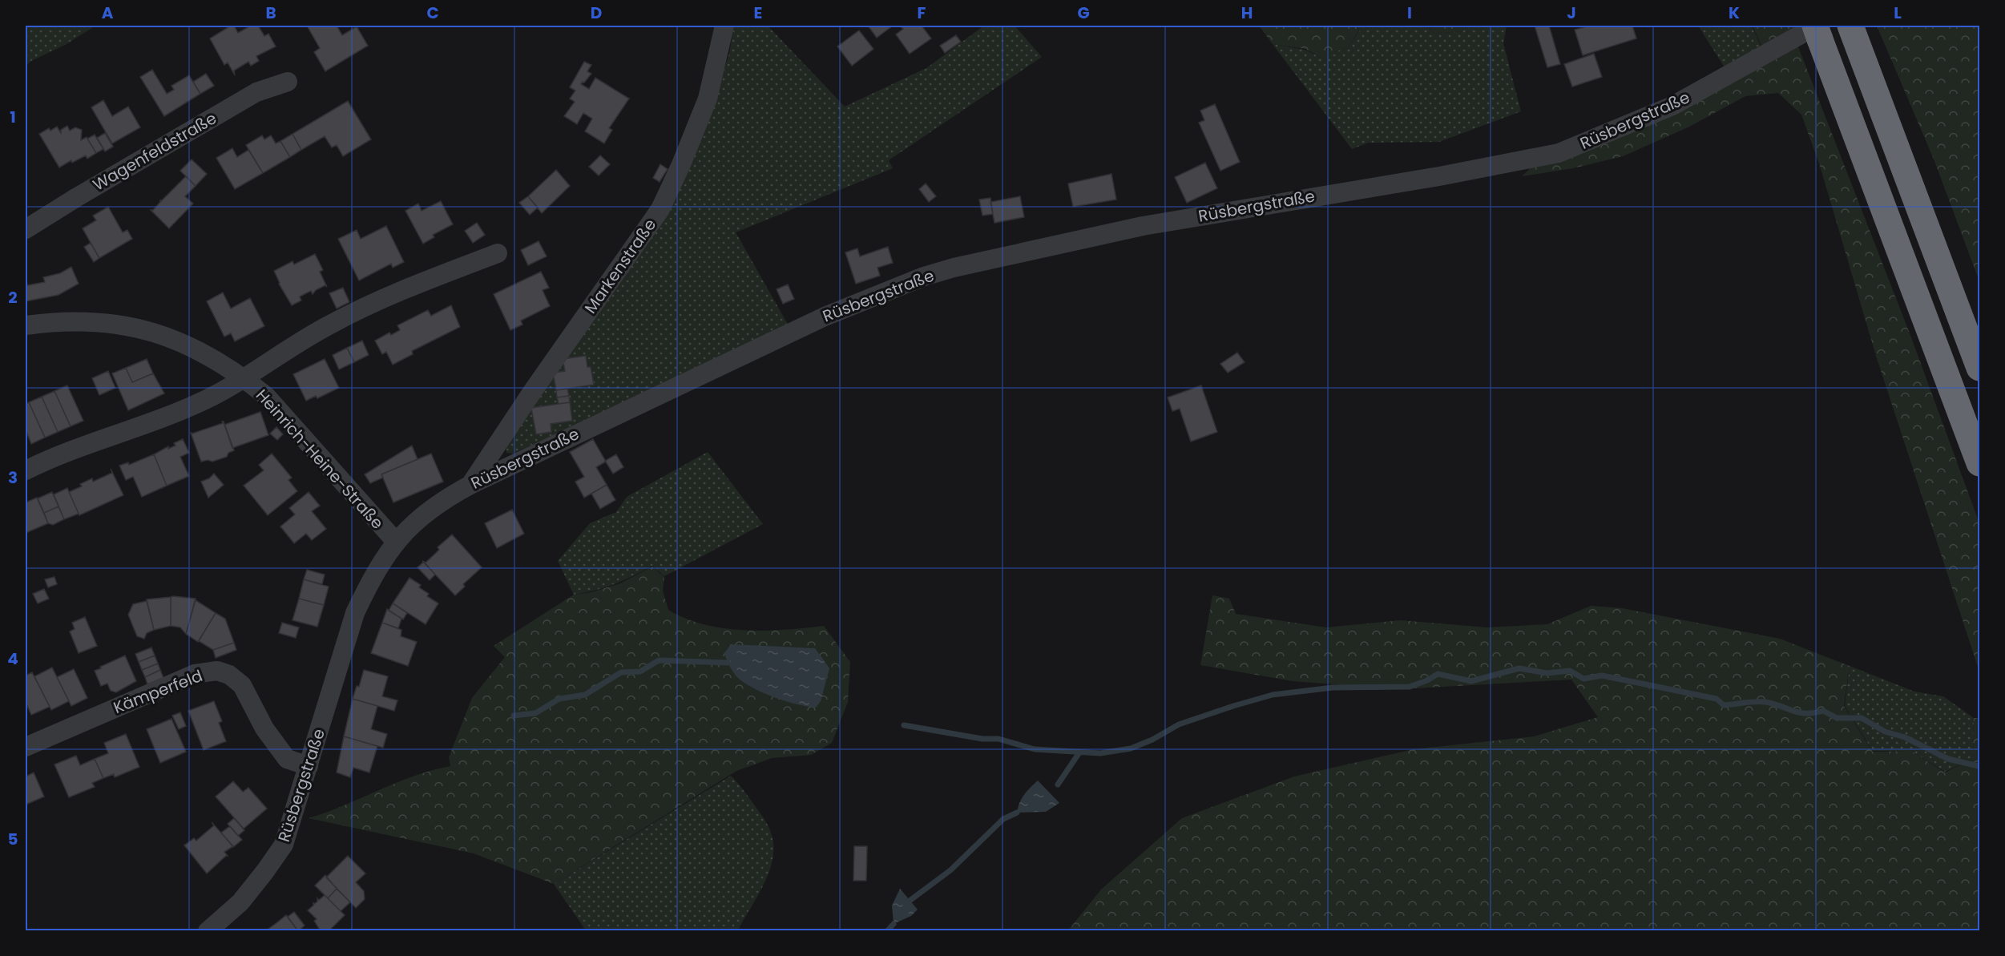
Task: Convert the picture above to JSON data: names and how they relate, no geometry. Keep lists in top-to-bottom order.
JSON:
{
  "streets": {
    "street": [
      "Rüsbergstraße",
      "Wagenfeldstraße",
      "Markenstraße",
      "Heinrich-Heine-Straße",
      "Kämperfeld"
    ]
  },
  "crossings": [
    ["Rüsbergstraße", "Markenstraße"],
    ["Rüsbergstraße", "Heinrich-Heine-Straße"],
    ["Rüsbergstraße", "Kämperfeld"]
  ],
  "grid": {
    "columns": [
      "A",
      "B",
      "C",
      "D",
      "E",
      "F",
      "G",
      "H",
      "I",
      "J",
      "K",
      "L"
    ],
    "rows": [
      "1",
      "2",
      "3",
      "4",
      "5"
    ]
  }
}
